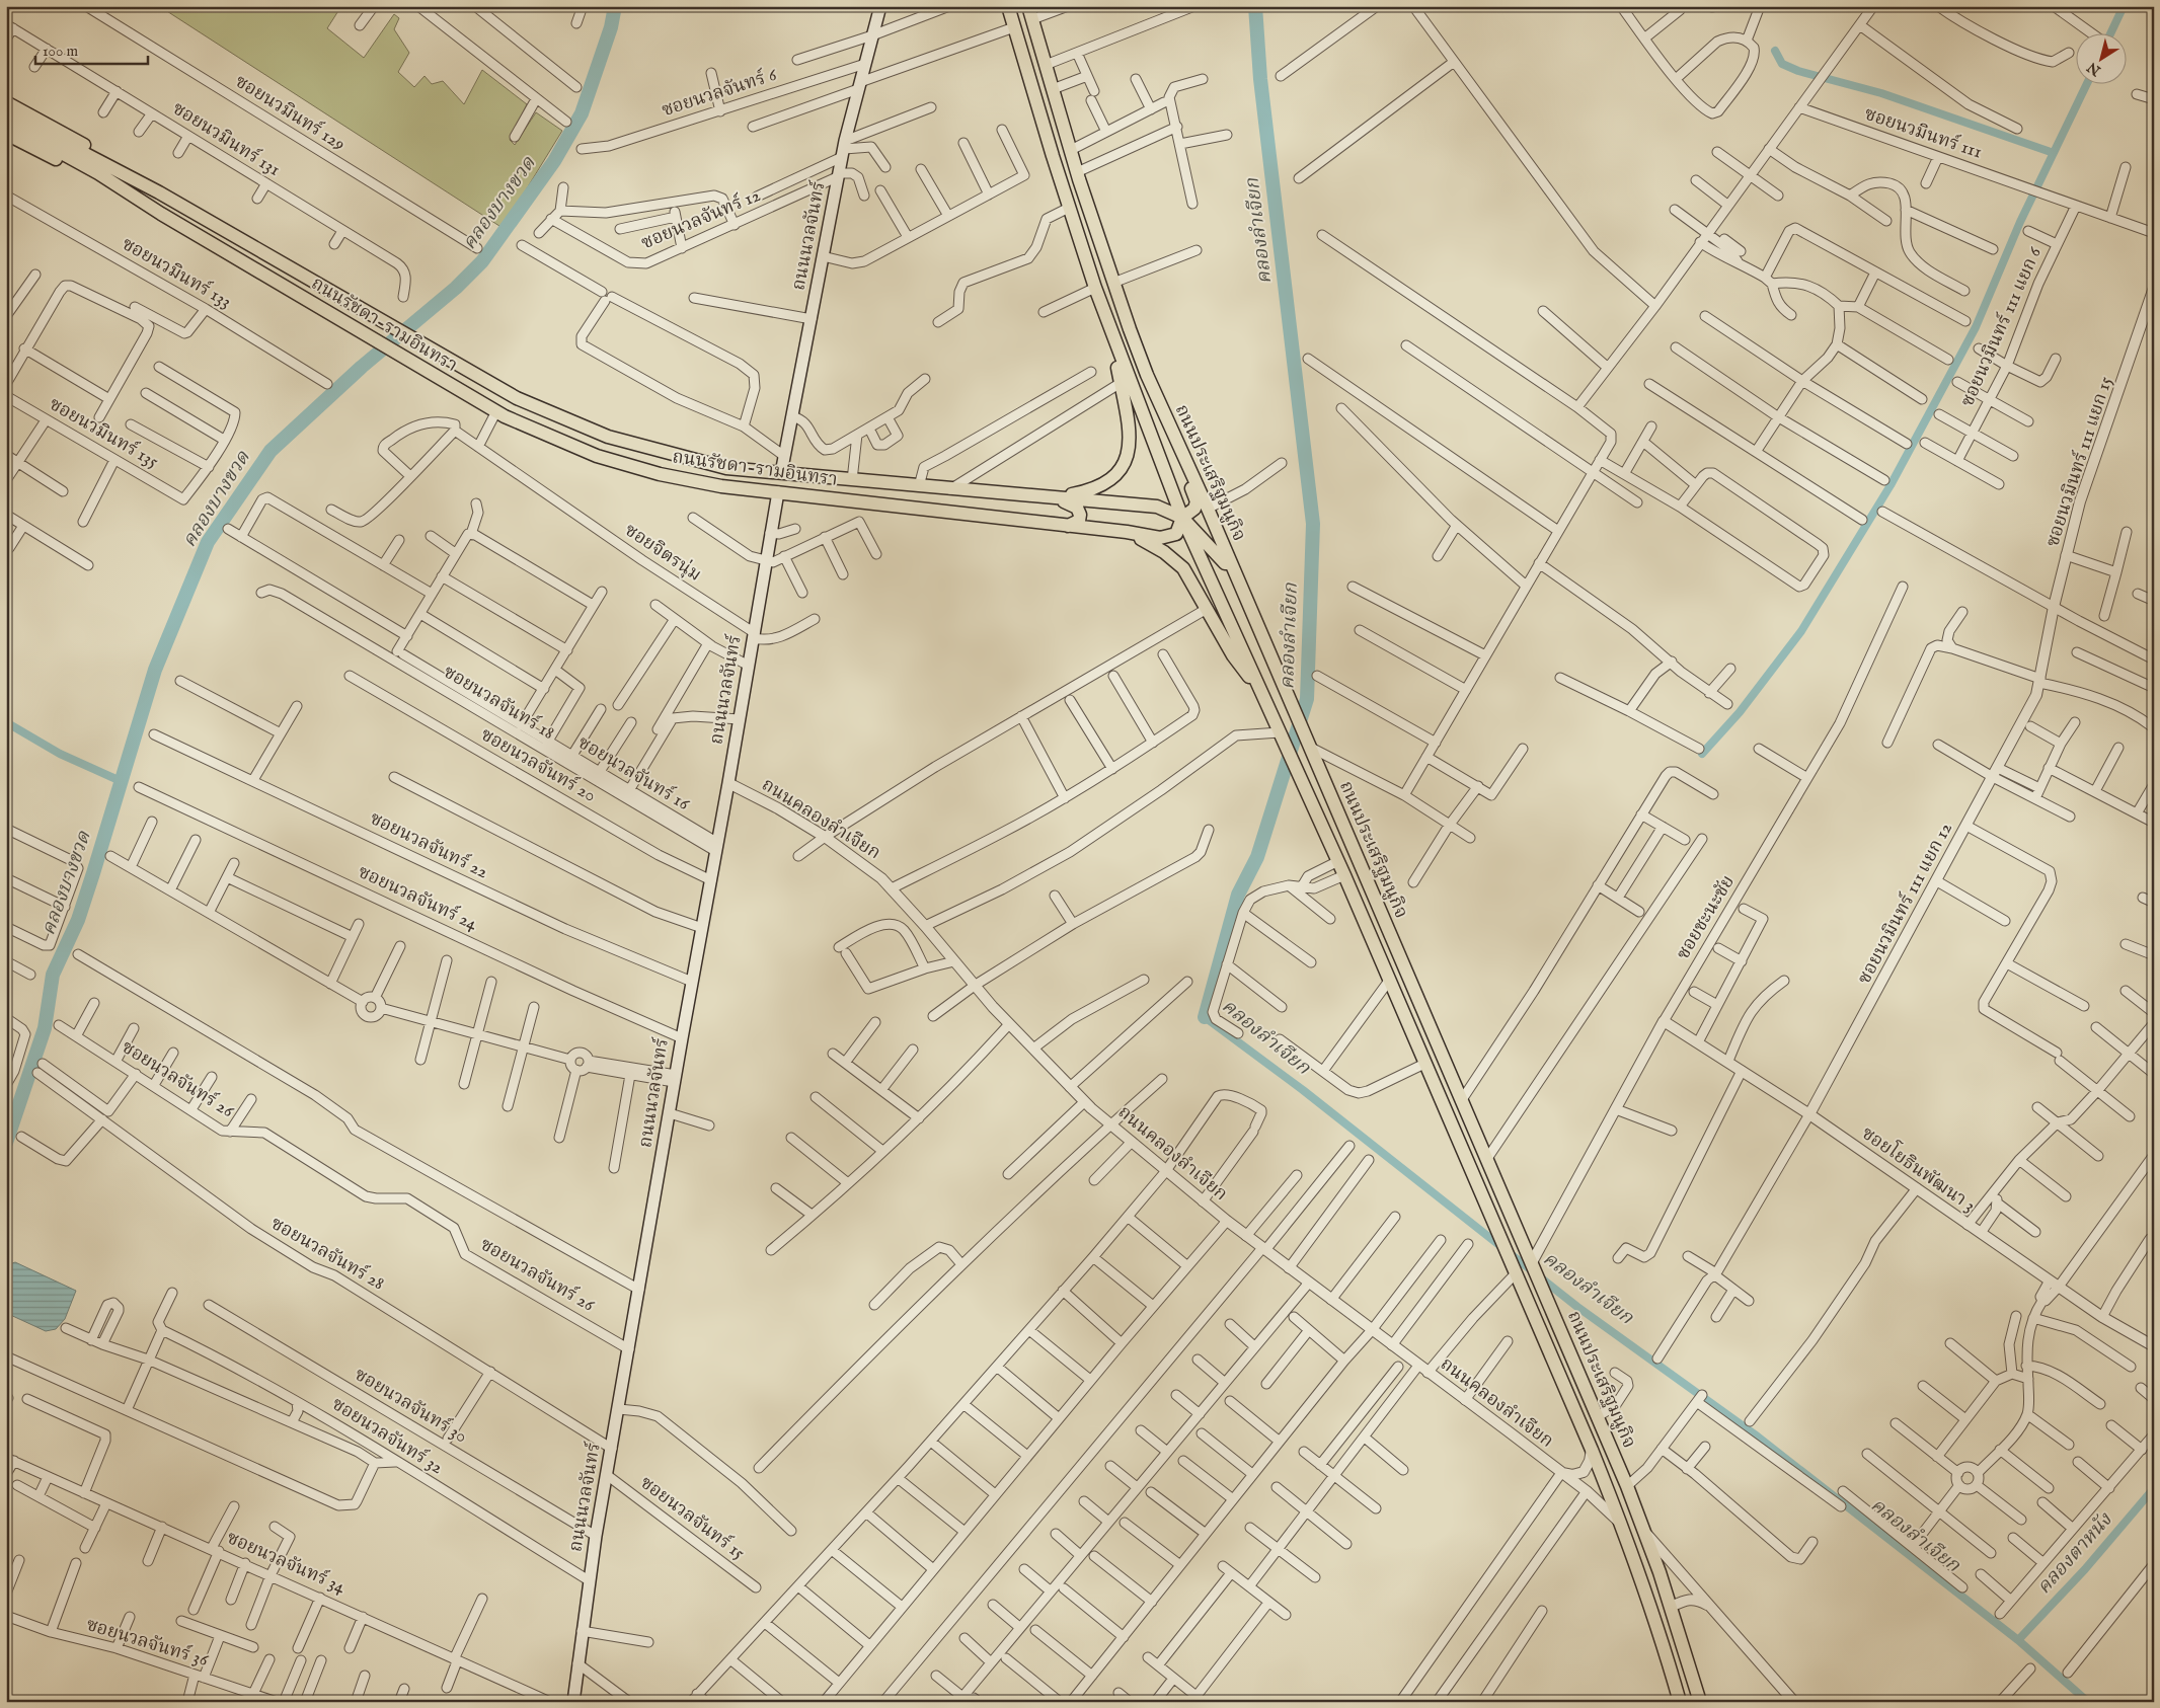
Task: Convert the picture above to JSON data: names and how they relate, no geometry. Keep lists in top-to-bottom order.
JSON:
{
  "streets": {
    "main road": ["ถนนนวลจันทร์", "ถนนรัชดา-รามอินทรา", "ถนนประเสริฐมนูกิจ"],
    "street": [
      "ซอยนวลจันทร์ 6",
      "ซอยนวมินทร์ 129",
      "ซอยนวมินทร์ 111",
      "ซอยนวมินทร์ 131",
      "ซอยนวลจันทร์ 12",
      "ซอยนวมินทร์ 133",
      "ซอยนวมินทร์ 111 แยก 6",
      "ซอยนวมินทร์ 135",
      "ซอยนวมินทร์ 111 แยก 15",
      "ซอยจิตรนุ่ม",
      "ซอยนวลจันทร์ 18",
      "ซอยนวลจันทร์ 20",
      "ซอยนวลจันทร์ 16",
      "ถนนคลองลำเจียก",
      "ซอยนวลจันทร์ 22",
      "ซอยนวลจันทร์ 24",
      "ซอยนวมินทร์ 111 แยก 12",
      "ซอยชะนะชัย",
      "ซอยนวลจันทร์ 26",
      "ซอยโยธินพัฒนา 3",
      "ซอยนวลจันทร์ 28",
      "ซอยนวลจันทร์ 30",
      "ซอยนวลจันทร์ 32",
      "ซอยนวลจันทร์ 15",
      "ซอยนวลจันทร์ 34",
      "ซอยนวลจันทร์ 36"
    ]
  },
  "crossings": [
    ["ซอยนวลจันทร์ 6", "ถนนนวลจันทร์"],
    ["ซอยนวมินทร์ 111", "ซอยนวมินทร์ 111 แยก 6"],
    ["ซอยนวลจันทร์ 12", "ถนนนวลจันทร์"],
    ["ถนนนวลจันทร์", "ถนนรัชดา-รามอินทรา"],
    ["ถนนนวลจันทร์", "ซอยจิตรนุ่ม"],
    ["ถนนนวลจันทร์", "ซอยนวลจันทร์ 18"],
    ["ถนนนวลจันทร์", "ซอยนวลจันทร์ 20"],
    ["ถนนนวลจันทร์", "ซอยนวลจันทร์ 16"],
    ["ถนนนวลจันทร์", "ถนนคลองลำเจียก"],
    ["ถนนนวลจันทร์", "ซอยนวลจันทร์ 22"],
    ["ถนนนวลจันทร์", "ซอยนวลจันทร์ 24"],
    ["ถนนนวลจันทร์", "ซอยนวลจันทร์ 26"],
    ["ถนนนวลจันทร์", "ซอยนวลจันทร์ 28"],
    ["ถนนนวลจันทร์", "ซอยนวลจันทร์ 30"],
    ["ถนนนวลจันทร์", "ซอยนวลจันทร์ 32"],
    ["ถนนนวลจันทร์", "ซอยนวลจันทร์ 15"],
    ["ถนนรัชดา-รามอินทรา", "ถนนประเสริฐมนูกิจ"],
    ["ซอยนวมินทร์ 111 แยก 15", "ซอยนวมินทร์ 111 แยก 12"],
    ["ถนนประเสริฐมนูกิจ", "ถนนคลองลำเจียก"],
    ["ถนนประเสริฐมนูกิจ", "ซอยชะนะชัย"],
    ["ซอยนวลจันทร์ 18", "ซอยนวลจันทร์ 16"],
    ["ซอยนวมินทร์ 111 แยก 12", "ซอยโยธินพัฒนา 3"],
    ["ซอยชะนะชัย", "ซอยโยธินพัฒนา 3"]
  ],
  "water": ["คลองบางขวด", "คลองลำเจียก", "คลองตาหนัง"],
  "scale_bar": "100 m",
  "north": "bottom left"
}
